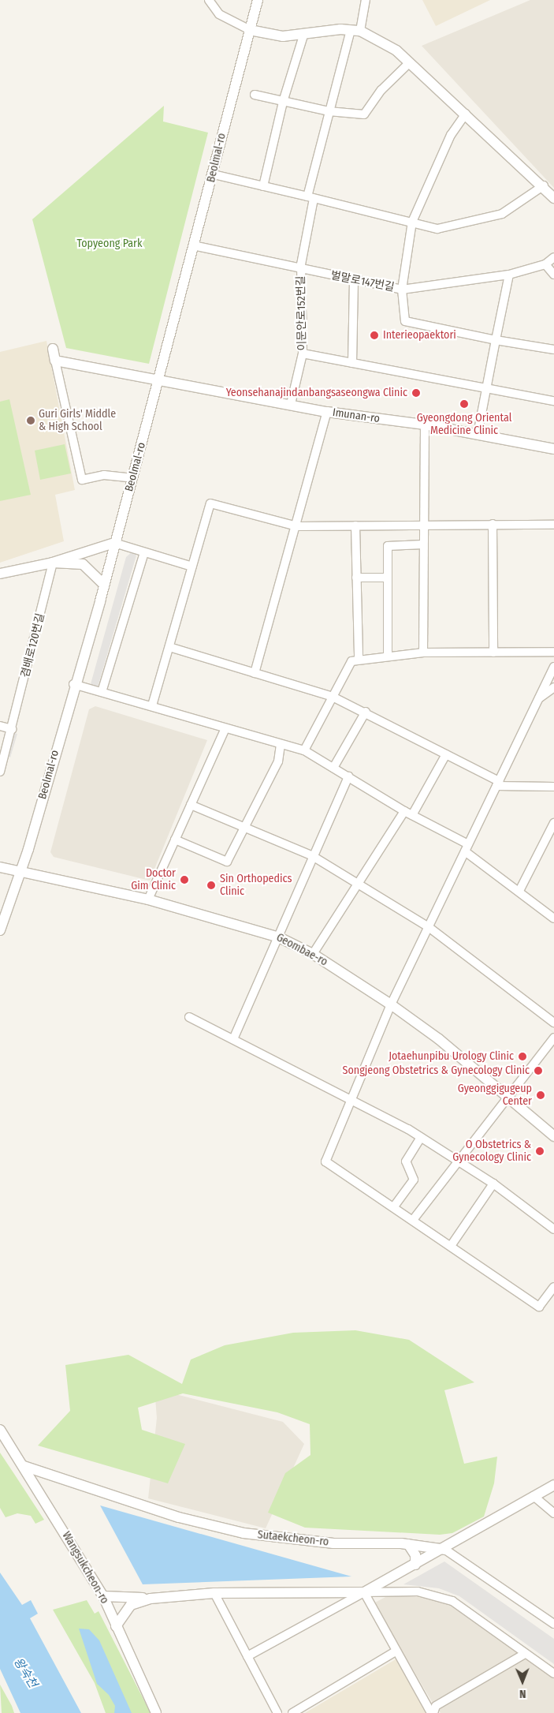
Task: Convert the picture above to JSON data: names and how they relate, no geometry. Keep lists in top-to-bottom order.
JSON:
{
  "streets": {
    "street": [
      "Beolmal-ro",
      "벌말로147번길",
      "이문안로152번길",
      "Imunan-ro",
      "겸배로120번길",
      "Geombae-ro",
      "Sutaekcheon-ro",
      "Wangsukcheon-ro"
    ]
  },
  "crossings": [
    ["Beolmal-ro", "벌말로147번길"],
    ["Beolmal-ro", "Imunan-ro"],
    ["Beolmal-ro", "Geombae-ro"],
    ["벌말로147번길", "이문안로152번길"],
    ["이문안로152번길", "Imunan-ro"],
    ["Sutaekcheon-ro", "Wangsukcheon-ro"]
  ],
  "water": ["왕숙천"],
  "parks": ["Topyeong Park"],
  "places": [
    "Interieopaektori",
    "Yeonsehanajindanbangsaseongwa Clinic",
    "Gyeongdong Oriental Medicine Clinic",
    "Guri Girls' Middle & High School",
    "Doctor Gim Clinic",
    "Sin Orthopedics Clinic",
    "Jotaehunpibu Urology Clinic",
    "Songjeong Obstetrics & Gynecology Clinic",
    "Gyeonggigugeup Center",
    "O Obstetrics & Gynecology Clinic"
  ],
  "north": "bottom"
}
